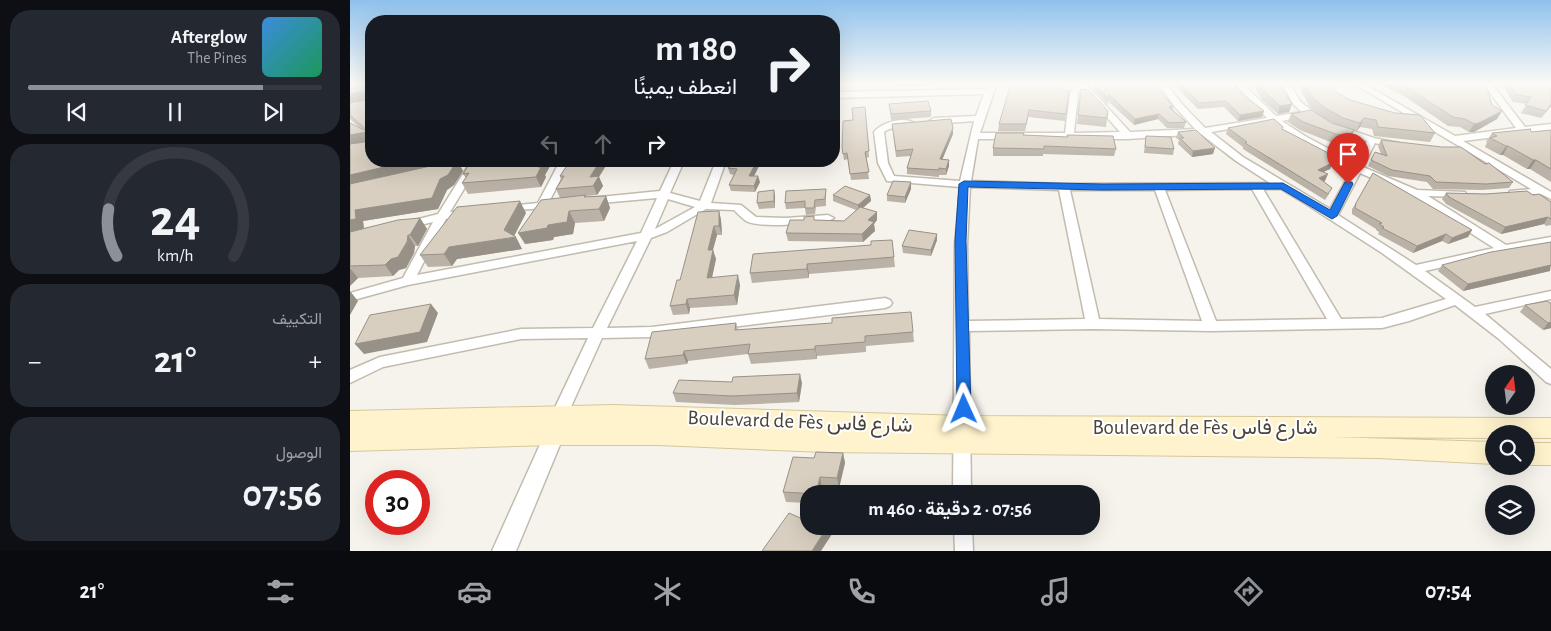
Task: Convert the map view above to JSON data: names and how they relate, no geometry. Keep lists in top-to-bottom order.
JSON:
{
  "streets": {
    "main road": ["Boulevard de Fès شارع فاس"]
  },
  "north": "top",
  "page": {
    "turn": ["180 m", "انعطف يمينًا"],
    "song": ["Afterglow", "The Pines"],
    "tile": [
      "التكييف",
      ["الوصول", "07:56"]
    ],
    "heat": ["−", "21°", "+"],
    "limit": "30",
    "trip": "07:56 · 2 دقيقة · 460 m",
    "tabs": ["07:54", "21°"],
    "gauge": ["24", "km/h"]
  }
}
